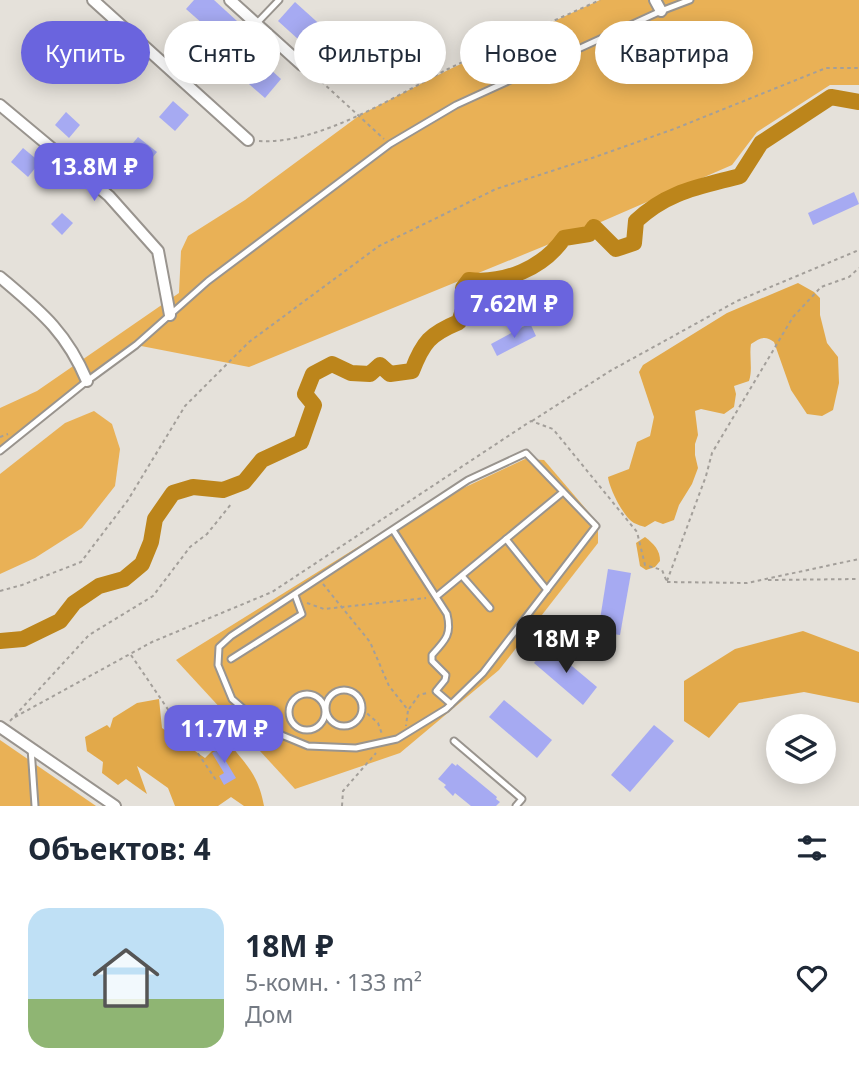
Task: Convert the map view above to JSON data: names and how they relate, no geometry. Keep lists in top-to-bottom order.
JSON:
{
  "page": {
    "chip": [
      "Купить",
      "Снять",
      "Фильтры",
      "Новое",
      "Квартира"
    ],
    "price": [
      "13.8M ₽",
      "7.62M ₽",
      "18M ₽",
      "11.7M ₽"
    ],
    "heading": "Объектов: 4",
    "list": [
      {
        "name": "18M ₽",
        "note": "5-комн. · 133 m² · Дом"
      }
    ]
  }
}
